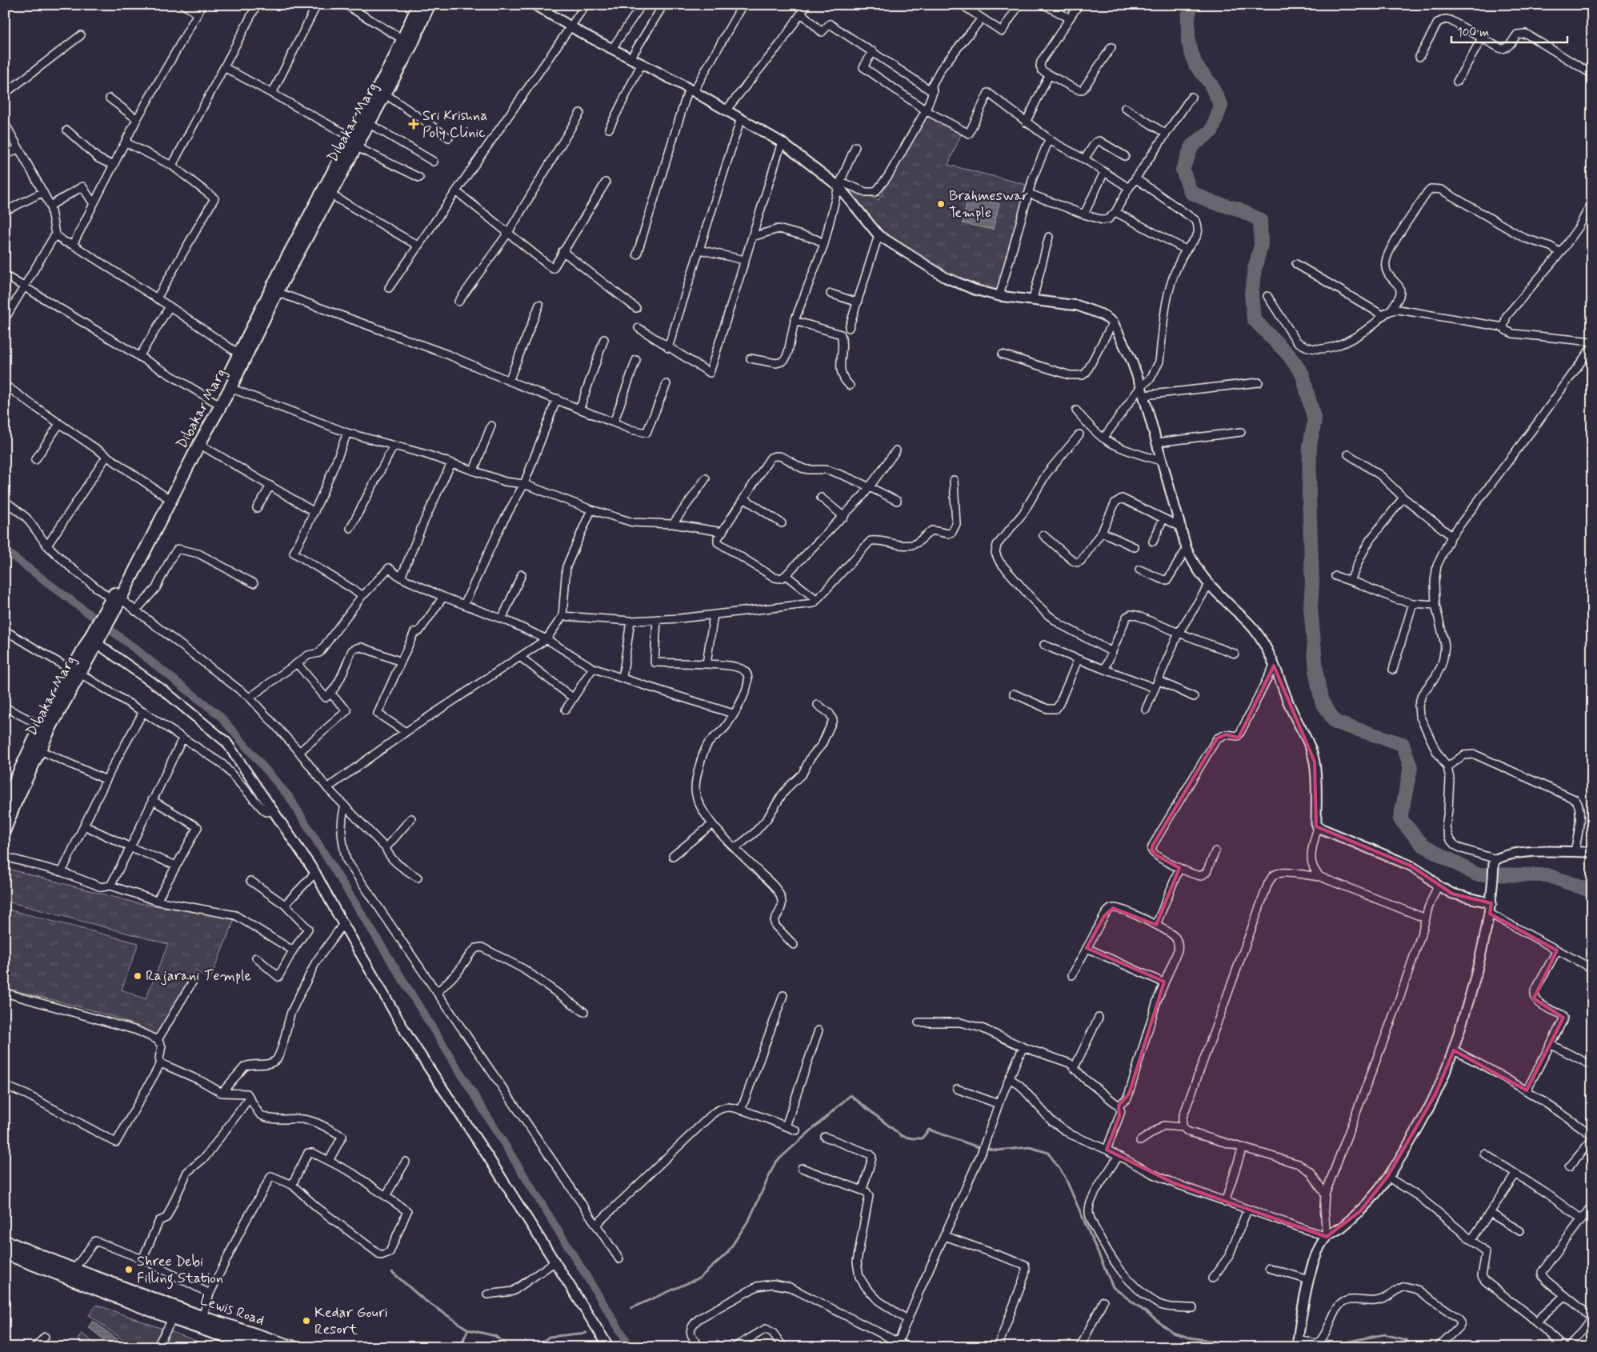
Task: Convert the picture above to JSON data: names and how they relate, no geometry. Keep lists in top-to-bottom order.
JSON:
{
  "streets": {
    "main road": ["Dibakar Marg", "Lewis Road"]
  },
  "places": {
    "health": ["Sri Krishna Poly Clinic"],
    "other": [
      "Brahmeswar Temple",
      "Rajarani Temple",
      "Shree Debi Filling Station",
      "Kedar Gouri Resort"
    ]
  },
  "scale_bar": "100 m"
}
